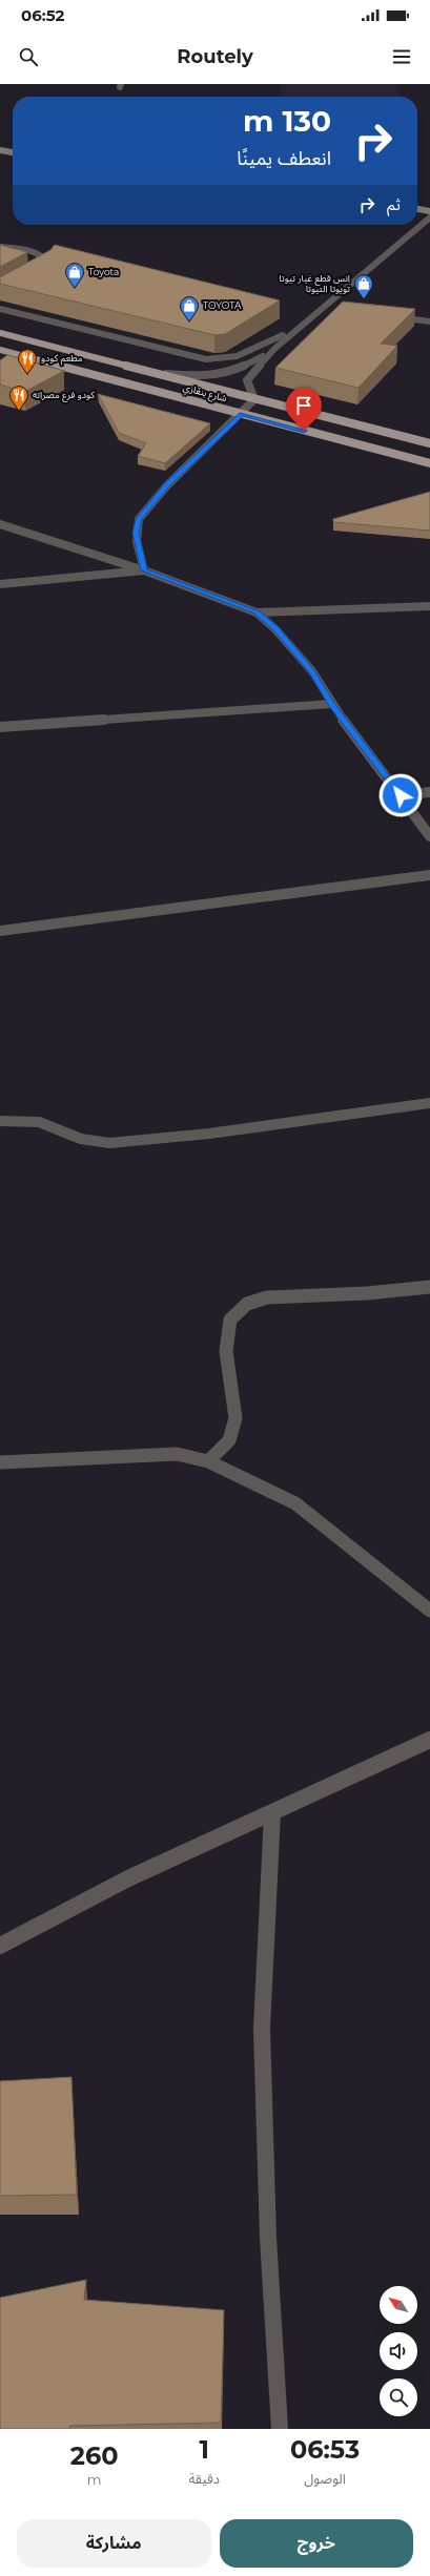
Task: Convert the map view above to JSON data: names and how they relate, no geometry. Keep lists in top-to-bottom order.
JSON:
{
  "streets": {
    "main road": ["شارع بنغازي"]
  },
  "places": {
    "shop": ["Toyota", "انس قطع غيار تيوتا تويوتا التيوتا", "TOYOTA"],
    "restaurant": ["مطعم كودو", "كودو فرع مصراته"]
  },
  "north": "top left",
  "page": {
    "status": "06:52",
    "header": "Routely",
    "turn": ["130 m", "انعطف يمينًا"],
    "then": "ثم",
    "eta": [
      "06:53",
      "الوصول",
      "1",
      "دقيقة",
      "260",
      "m"
    ],
    "buttons": ["خروج", "مشاركة"]
  }
}
